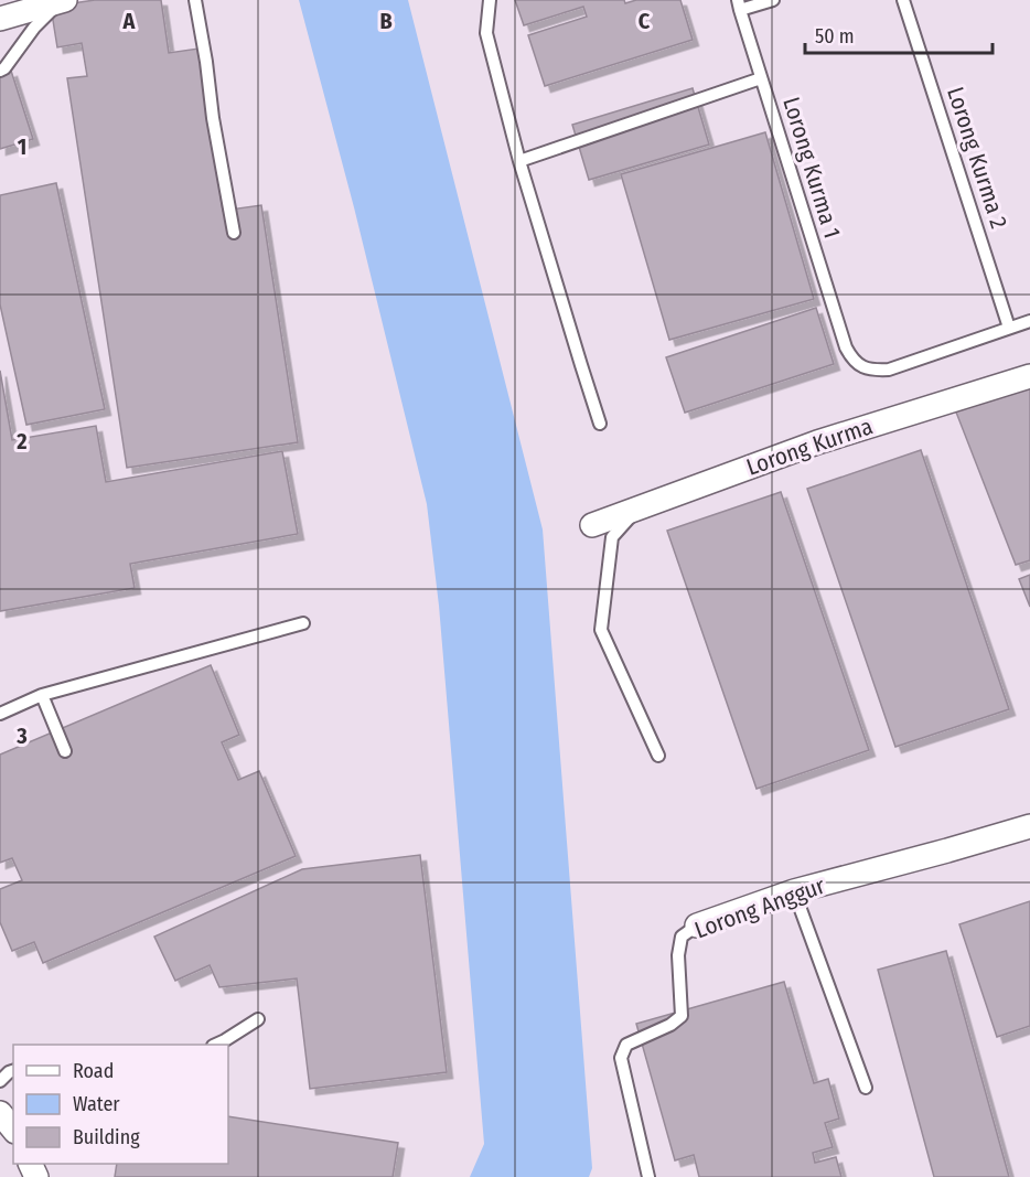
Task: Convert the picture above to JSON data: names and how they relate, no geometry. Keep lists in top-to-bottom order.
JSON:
{
  "streets": {
    "street": ["Lorong Kurma", "Lorong Anggur"],
    "lane": ["Lorong Kurma 2", "Lorong Kurma 1"]
  },
  "crossings": [
    ["Lorong Kurma 2", "Lorong Kurma 1"]
  ],
  "legend": ["Road", "Water", "Building"],
  "scale_bar": "50 m",
  "grid": {
    "columns": ["A", "B", "C"],
    "rows": ["1", "2", "3"]
  }
}
